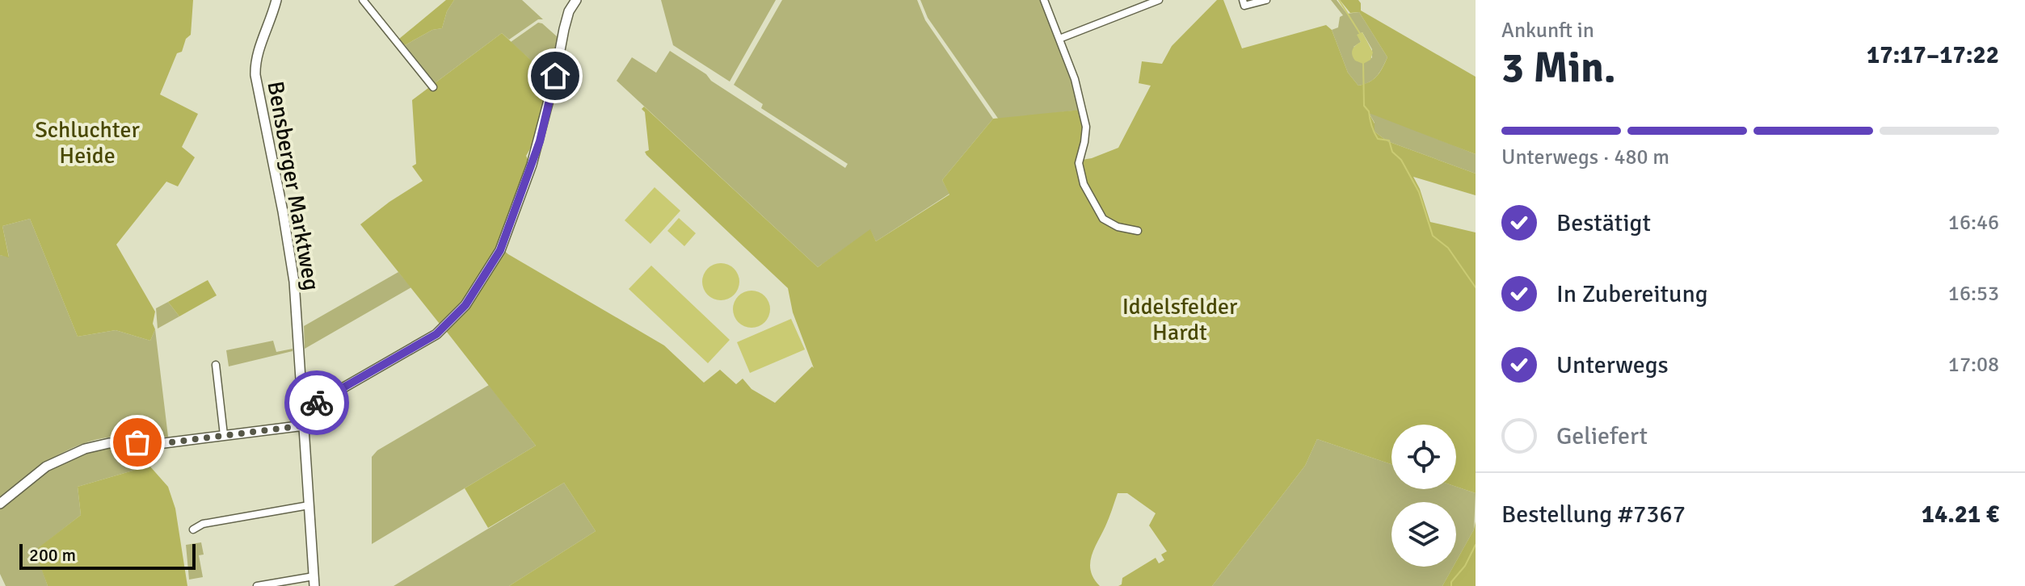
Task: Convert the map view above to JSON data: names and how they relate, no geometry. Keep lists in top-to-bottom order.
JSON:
{
  "streets": {
    "street": ["Bensberger Marktweg"]
  },
  "parks": ["Schluchter Heide", "Iddelsfelder Hardt"],
  "scale_bar": "200 m",
  "page": {
    "heading": ["3 Min.", "Ankunft in", "17:17–17:22"],
    "panel": ["Bestellung #7367", "14.21 €"],
    "bar": "Unterwegs · 480 m",
    "list": [
      ["Bestätigt", "16:46"],
      ["In Zubereitung", "16:53"],
      ["Unterwegs", "17:08"],
      "Geliefert"
    ],
    "scale": "200 m"
  }
}
